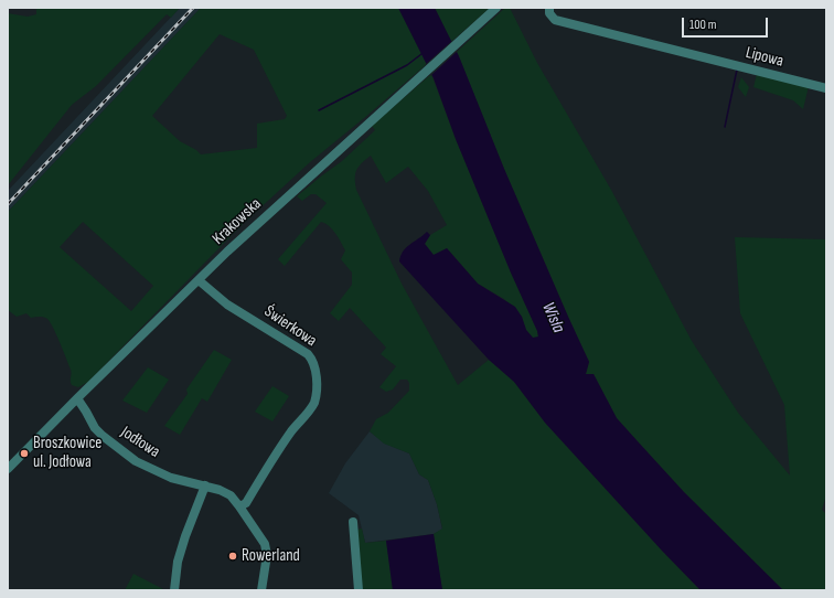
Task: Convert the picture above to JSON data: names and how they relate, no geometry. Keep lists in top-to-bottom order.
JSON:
{
  "streets": {
    "street": [
      "Lipowa",
      "Krakowska",
      "Świerkowa",
      "Jodłowa"
    ]
  },
  "crossings": [
    ["Krakowska", "Świerkowa"],
    ["Krakowska", "Jodłowa"],
    ["Świerkowa", "Jodłowa"]
  ],
  "water": ["Wisła"],
  "places": ["Broszkowice ul. Jodłowa", "Rowerland"],
  "scale_bar": "100 m"
}
